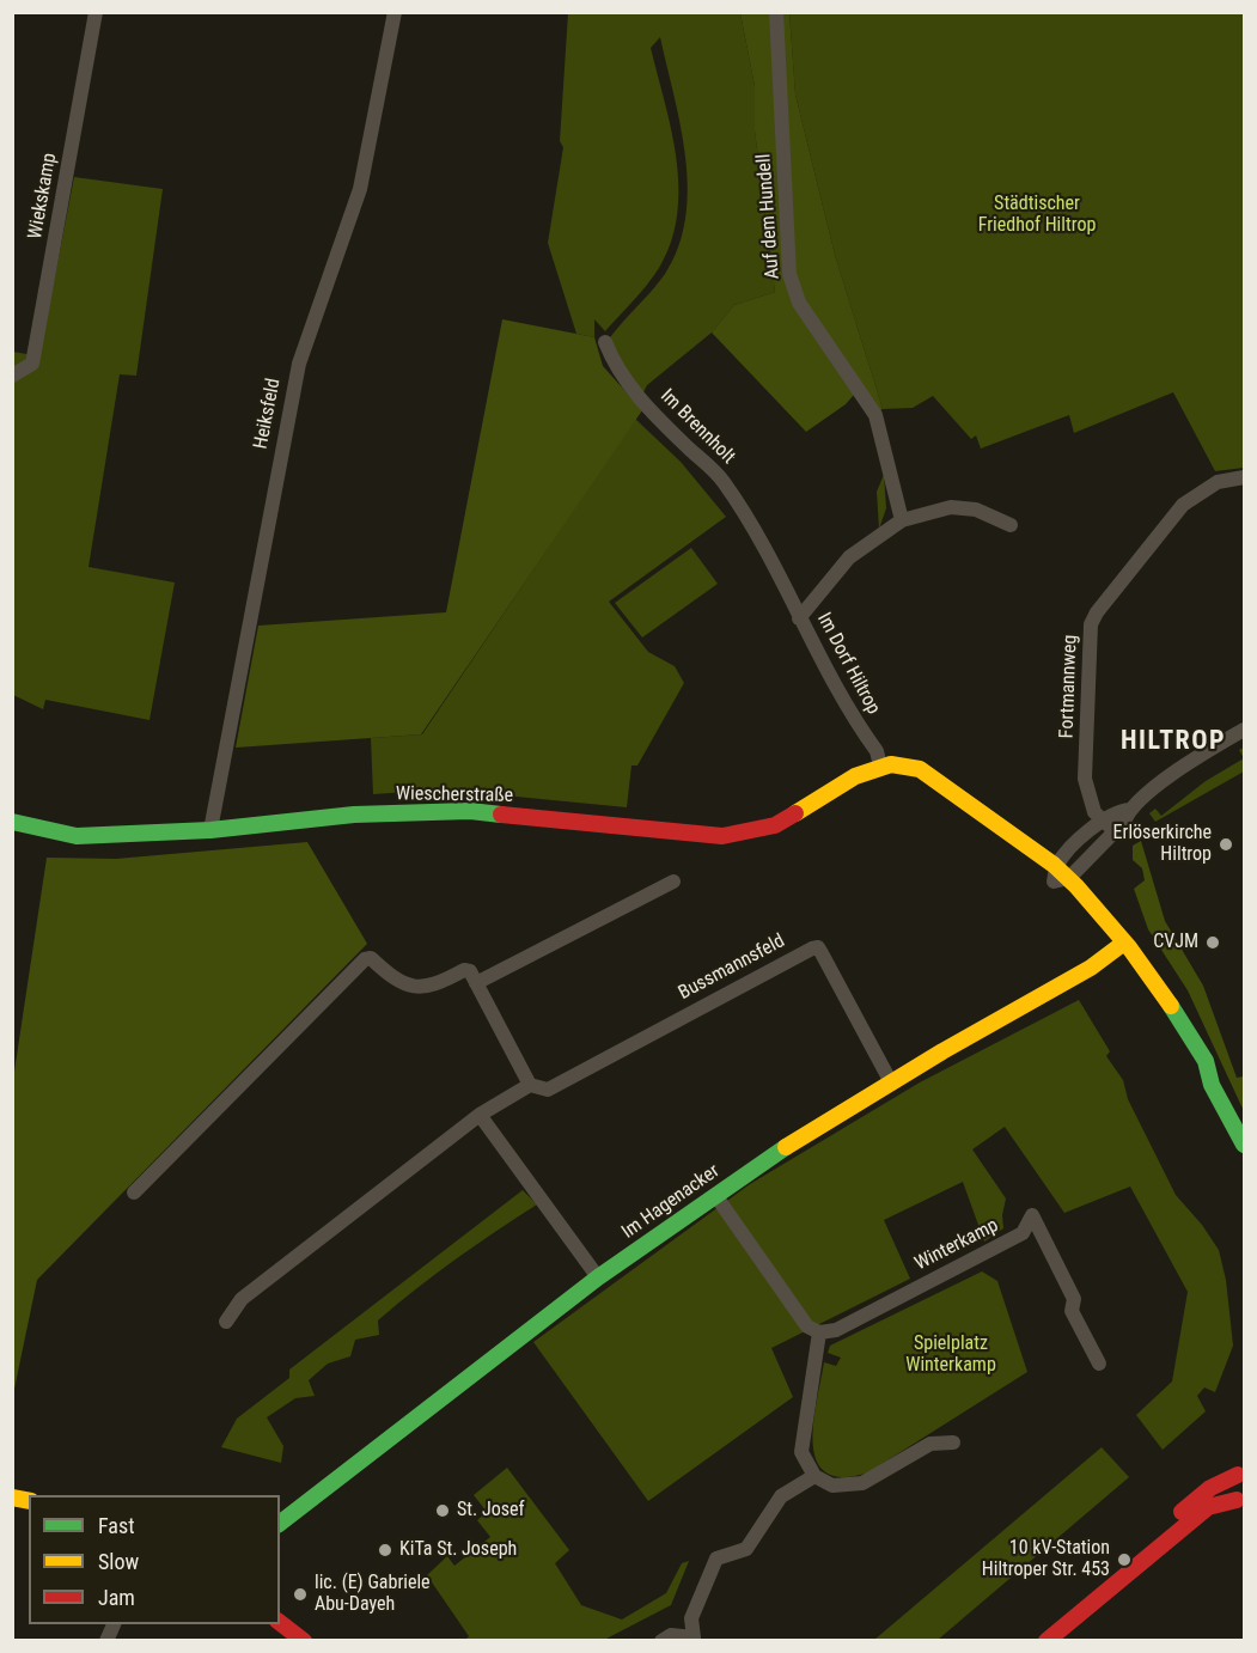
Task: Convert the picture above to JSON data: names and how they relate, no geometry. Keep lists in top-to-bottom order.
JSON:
{
  "streets": {
    "main road": ["Wiescherstraße", "Im Hagenacker"],
    "street": [
      "Wiekskamp",
      "Auf dem Hundell",
      "Heiksfeld",
      "Im Brennholt",
      "Im Dorf Hiltrop",
      "Fortmannweg",
      "Bussmannsfeld",
      "Winterkamp"
    ]
  },
  "crossings": [
    ["Auf dem Hundell", "Im Dorf Hiltrop"],
    ["Heiksfeld", "Wiescherstraße"],
    ["Im Brennholt", "Im Dorf Hiltrop"],
    ["Im Dorf Hiltrop", "Wiescherstraße"],
    ["Bussmannsfeld", "Im Hagenacker"]
  ],
  "districts": ["HILTROP"],
  "parks": ["Städtischer Friedhof Hiltrop", "Spielplatz Winterkamp"],
  "places": [
    "Erlöserkirche Hiltrop",
    "CVJM",
    "St. Josef",
    "KiTa St. Joseph",
    "10 kV-Station Hiltroper Str. 453",
    "lic. (E) Gabriele Abu-Dayeh"
  ],
  "legend": ["Fast", "Slow", "Jam"]
}
